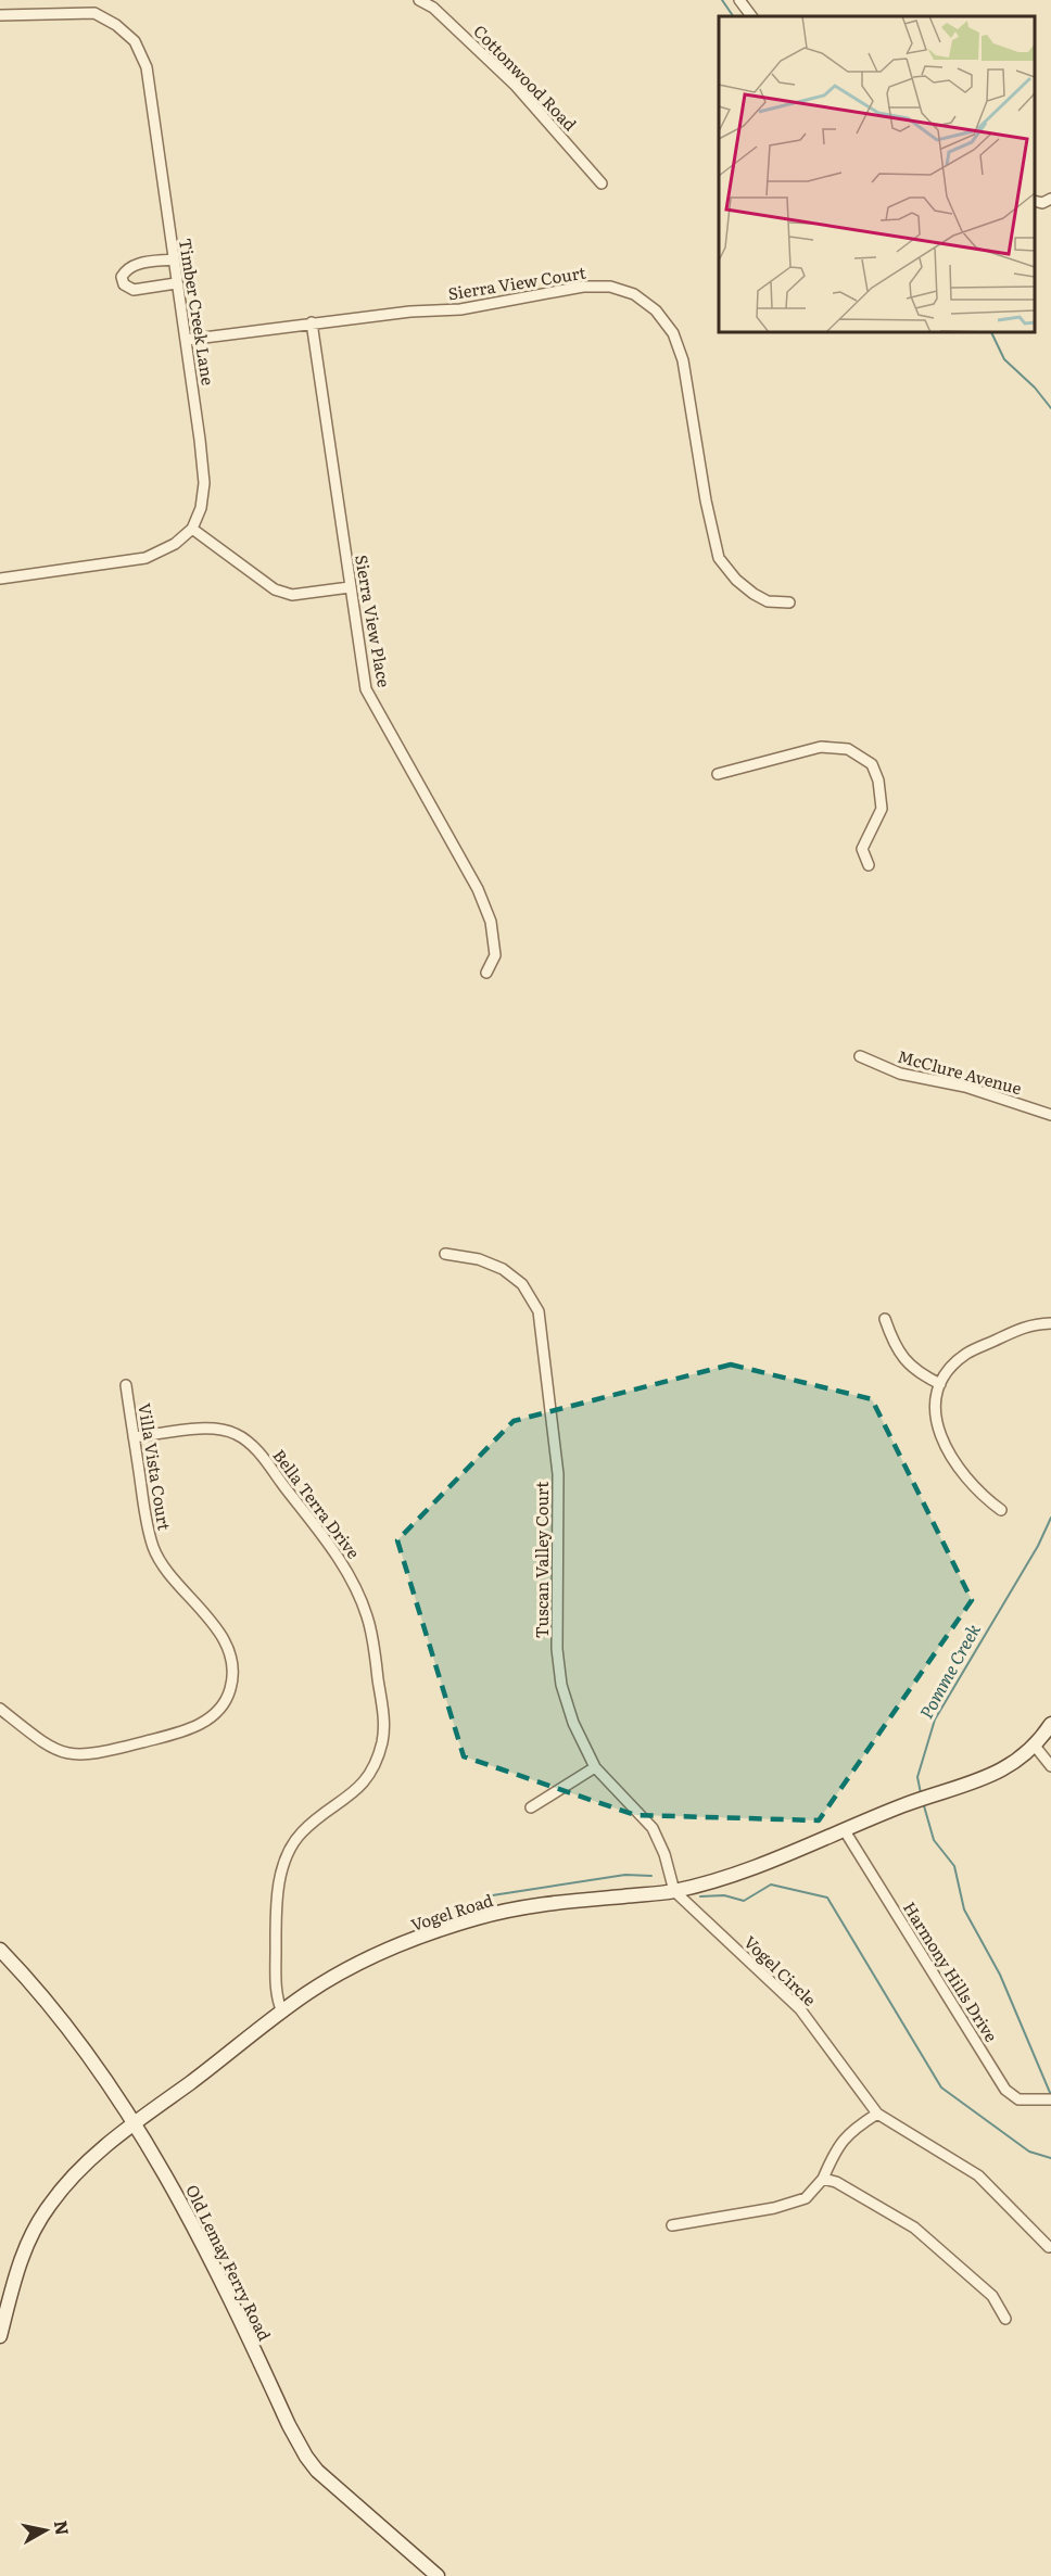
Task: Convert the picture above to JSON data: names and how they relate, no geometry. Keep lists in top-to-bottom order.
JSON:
{
  "streets": {
    "main road": ["Vogel Road", "Old Lemay Ferry Road"],
    "street": [
      "Cottonwood Road",
      "Sierra View Court",
      "Timber Creek Lane",
      "Sierra View Place",
      "McClure Avenue",
      "Villa Vista Court",
      "Bella Terra Drive",
      "Tuscan Valley Court",
      "Vogel Circle",
      "Harmony Hills Drive"
    ]
  },
  "crossings": [
    ["Sierra View Court", "Timber Creek Lane"],
    ["Sierra View Court", "Sierra View Place"],
    ["Villa Vista Court", "Bella Terra Drive"],
    ["Bella Terra Drive", "Vogel Road"],
    ["Tuscan Valley Court", "Vogel Road"],
    ["Tuscan Valley Court", "Vogel Circle"],
    ["Vogel Road", "Vogel Circle"],
    ["Vogel Road", "Harmony Hills Drive"],
    ["Vogel Road", "Old Lemay Ferry Road"]
  ],
  "water": ["Pomme Creek"],
  "north": "right"
}
